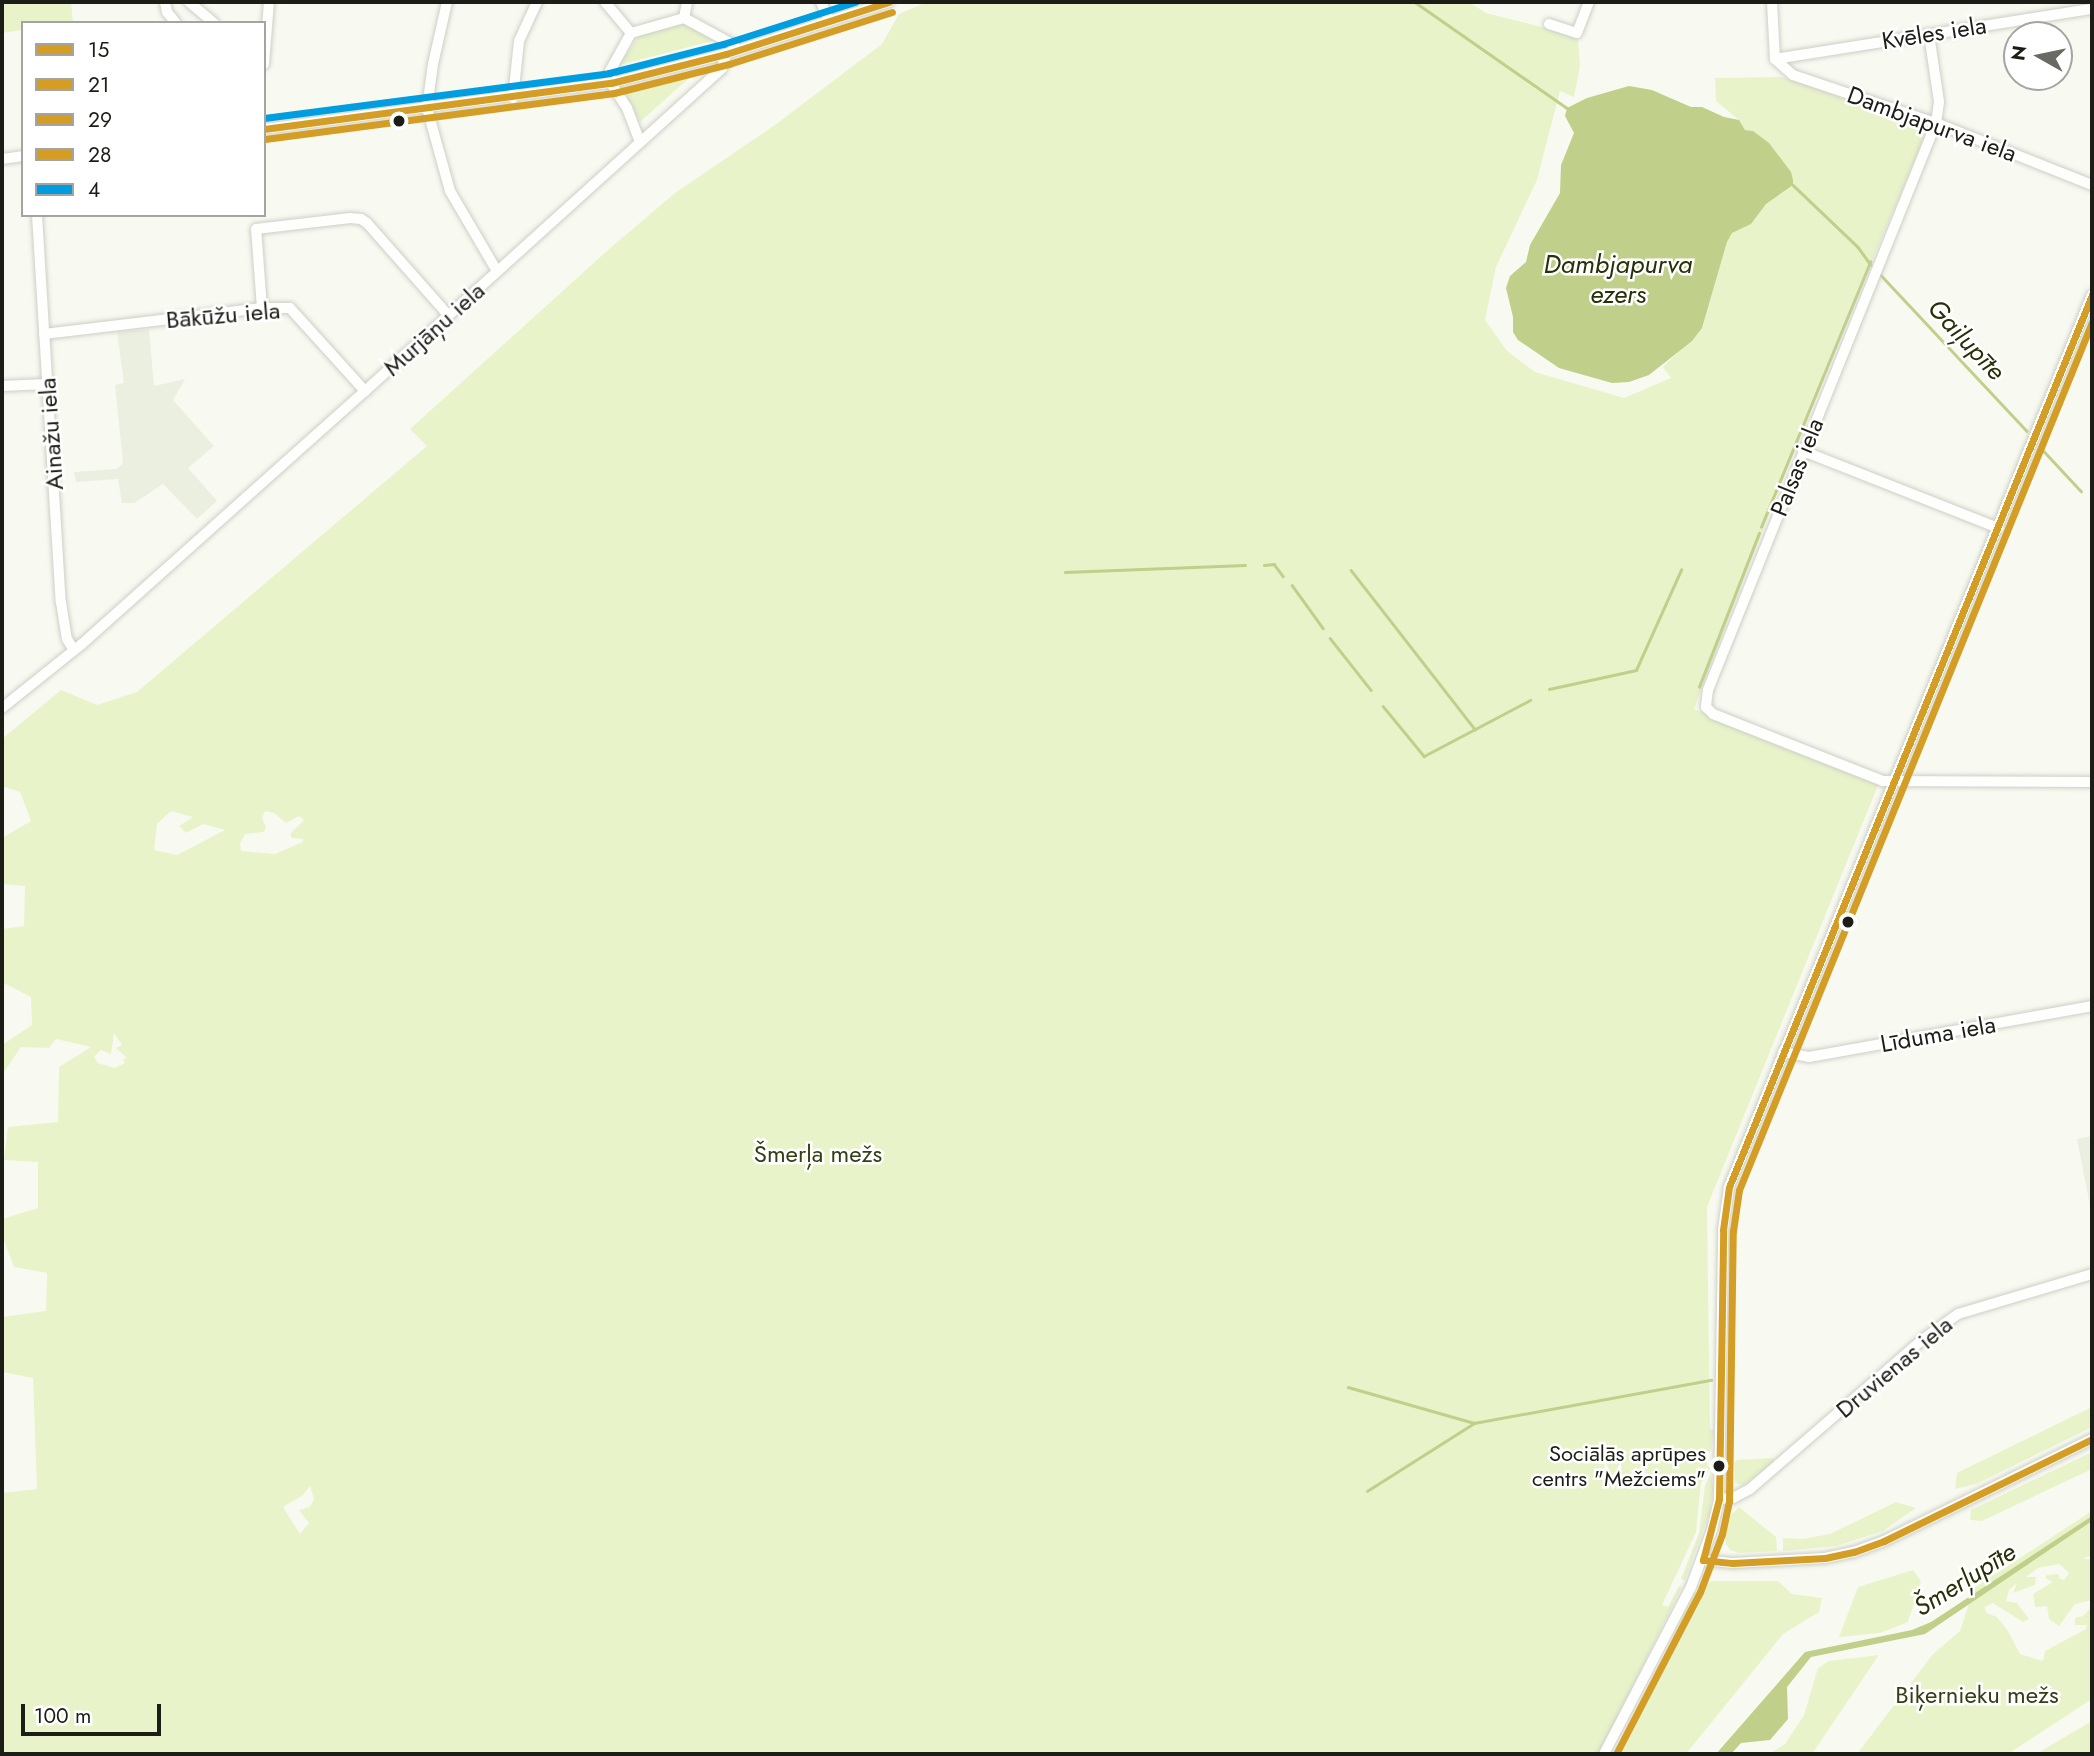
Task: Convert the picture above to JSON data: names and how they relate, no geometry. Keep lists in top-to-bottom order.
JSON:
{
  "streets": {
    "street": [
      "Kvēles iela",
      "Dambjapurva iela",
      "Bākūžu iela",
      "Murjāņu iela",
      "Ainažu iela",
      "Palsas iela",
      "Līduma iela",
      "Druvienas iela"
    ]
  },
  "crossings": [
    ["Kvēles iela", "Dambjapurva iela"],
    ["Kvēles iela", "Palsas iela"],
    ["Dambjapurva iela", "Palsas iela"],
    ["Bākūžu iela", "Murjāņu iela"],
    ["Bākūžu iela", "Ainažu iela"],
    ["Murjāņu iela", "Ainažu iela"]
  ],
  "water": ["Dambjapurva ezers", "Gaiļupīte", "Šmerļupīte"],
  "parks": ["Šmerļa mežs", "Biķernieku mežs"],
  "places": ["Sociālās aprūpes centrs \"Mežciems\""],
  "lines": [
    "transit line 29",
    "transit line 4",
    "transit line 28",
    "transit line 15",
    "transit line 21"
  ],
  "legend": [
    "15",
    "21",
    "29",
    "28",
    "4"
  ],
  "scale_bar": "100 m",
  "north": "left"
}
